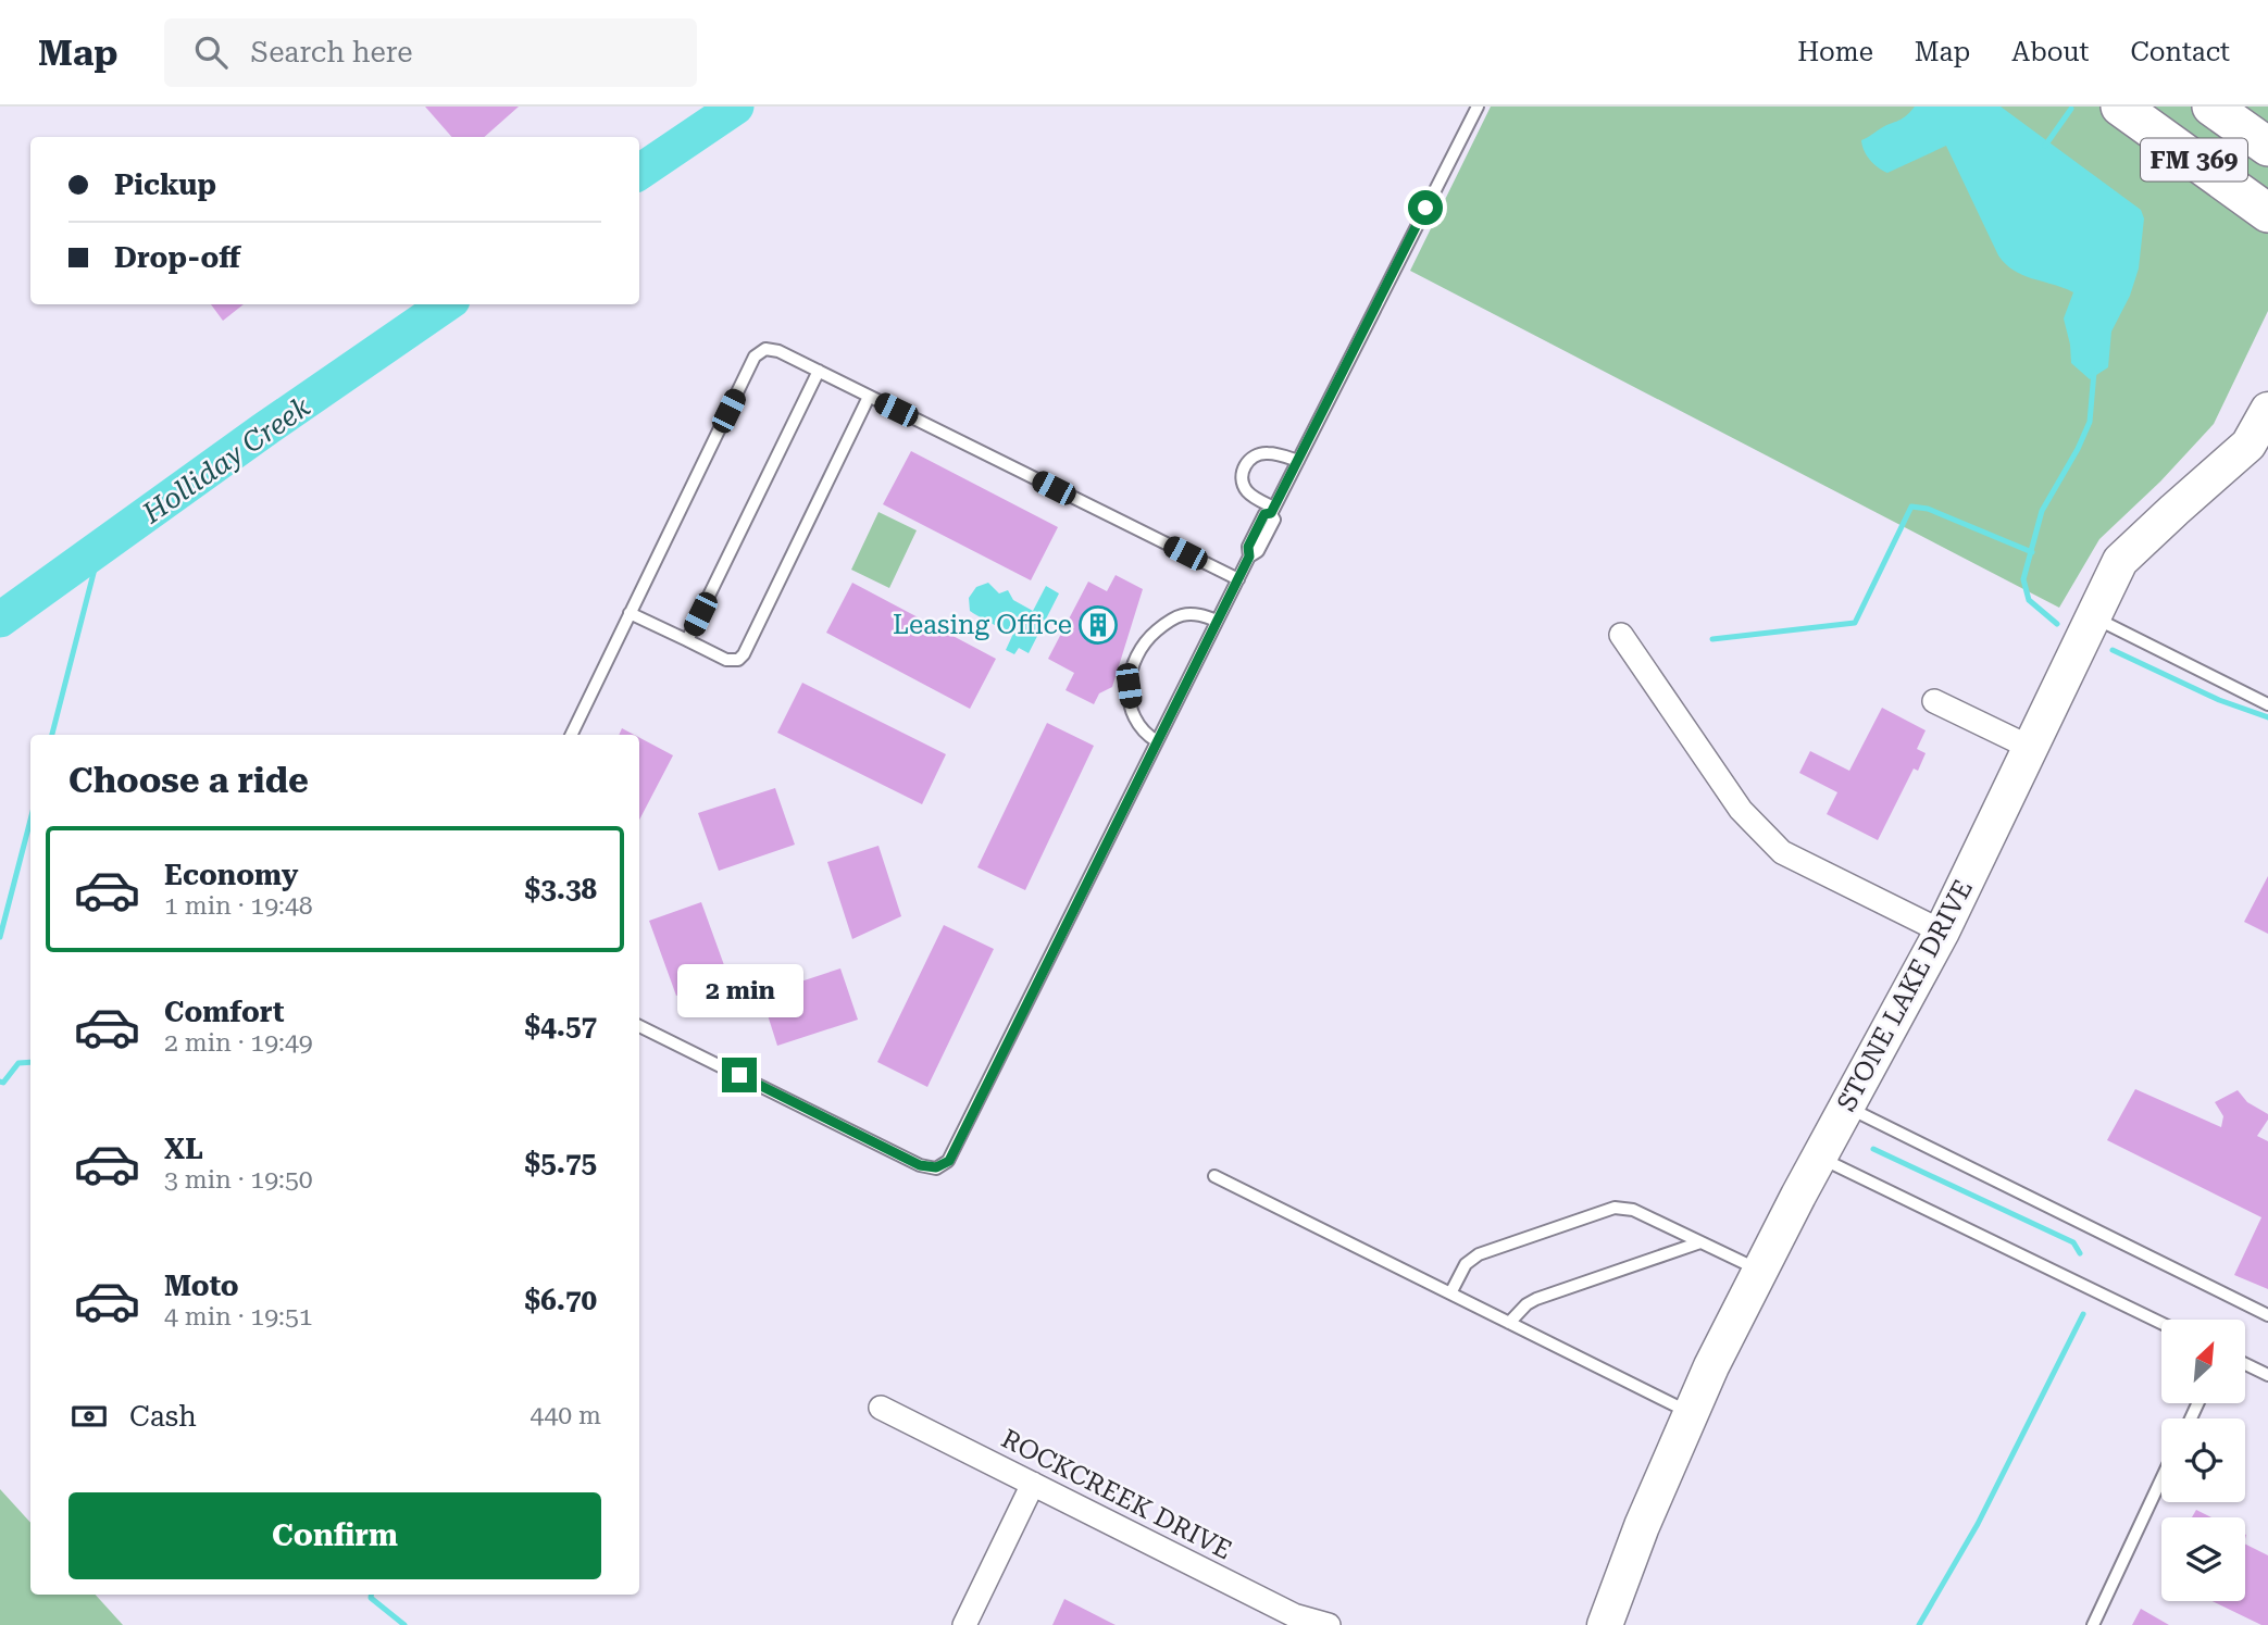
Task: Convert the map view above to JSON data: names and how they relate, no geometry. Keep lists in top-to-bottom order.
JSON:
{
  "streets": {
    "main road": ["FM 369"],
    "street": ["STONE LAKE DRIVE", "ROCKCREEK DRIVE"]
  },
  "water": ["Holliday Creek"],
  "places": {
    "building": ["Leasing Office"]
  },
  "north": "top right",
  "page": {
    "header": "Map",
    "search": "Search here",
    "nav": [
      "Home",
      "Map",
      "About",
      "Contact"
    ],
    "banner": ["Pickup", "Drop-off"],
    "heading": "Choose a ride",
    "list": [
      {
        "name": "Economy",
        "note": "1 min · 19:48",
        "value": "$3.38"
      },
      {
        "name": "Comfort",
        "note": "2 min · 19:49",
        "value": "$4.57"
      },
      {
        "name": "XL",
        "note": "3 min · 19:50",
        "value": "$5.75"
      },
      {
        "name": "Moto",
        "note": "4 min · 19:51",
        "value": "$6.70"
      }
    ],
    "bubble": "2 min",
    "pay": ["Cash", "440 m"],
    "buttons": "Confirm"
  }
}
